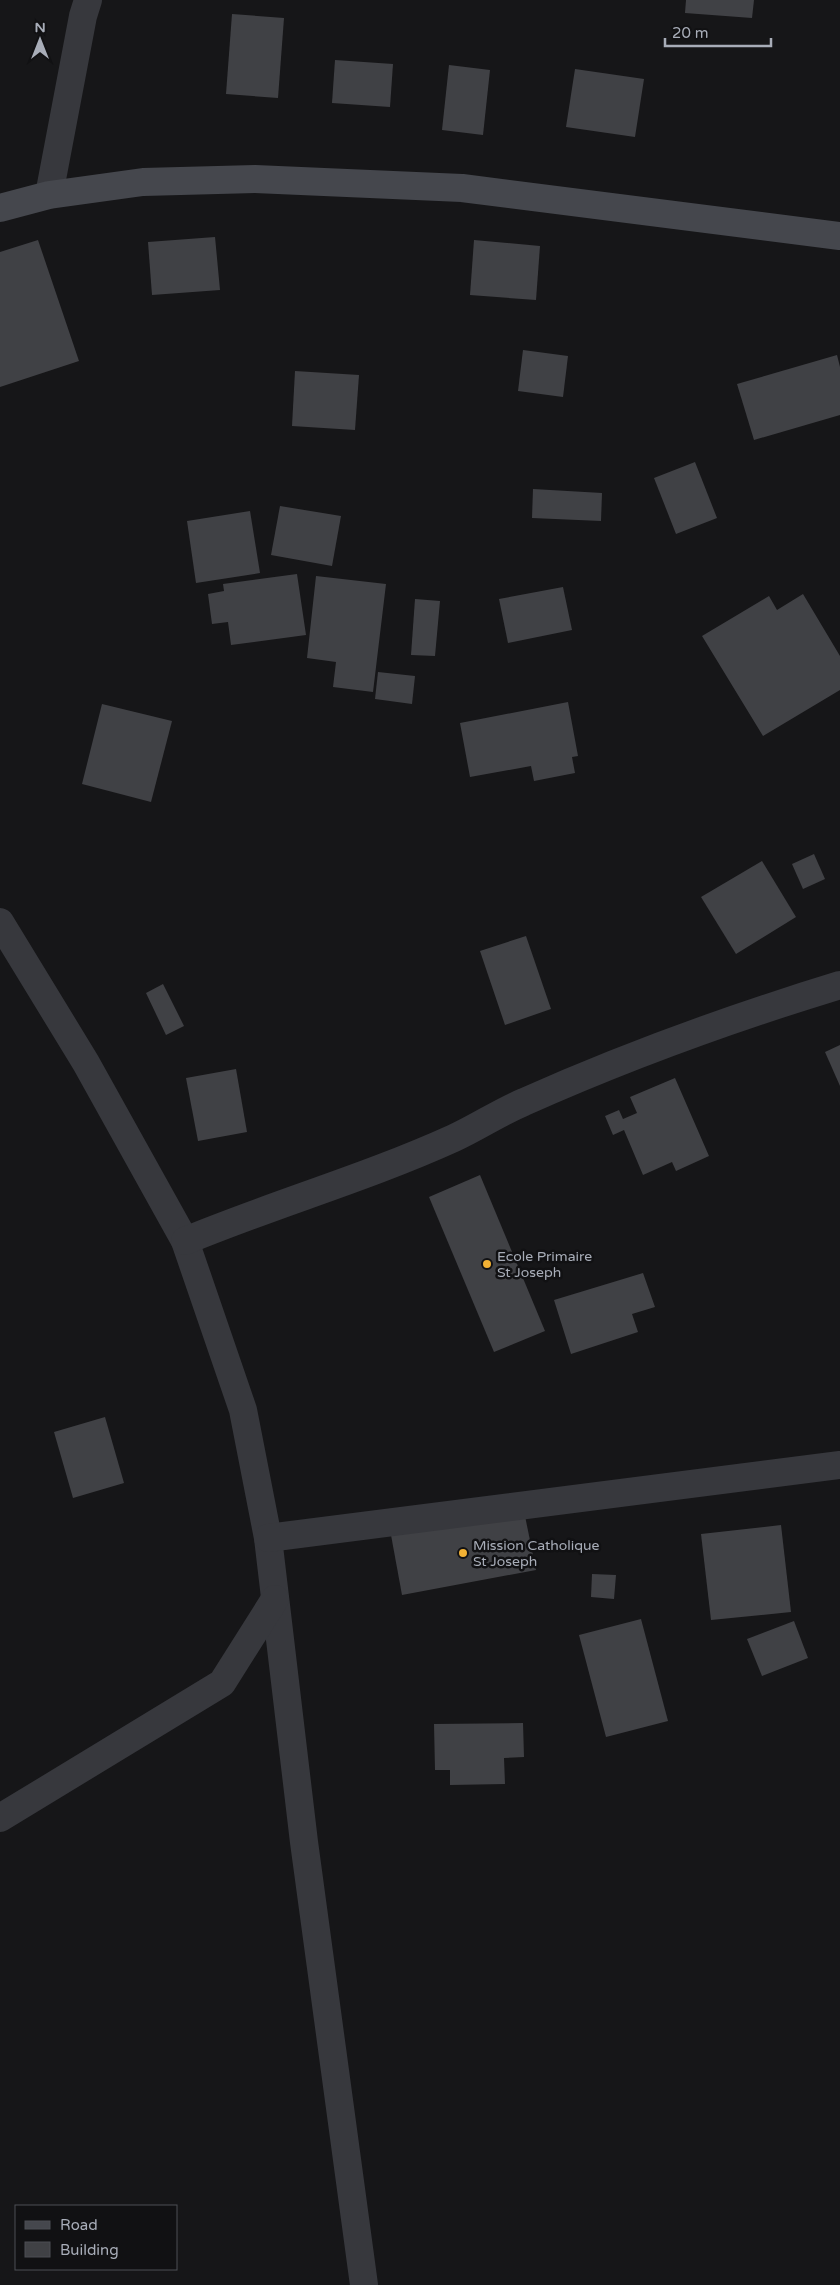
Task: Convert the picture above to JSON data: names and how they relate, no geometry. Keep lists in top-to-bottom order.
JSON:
{
  "places": ["Ecole Primaire St Joseph", "Mission Catholique St Joseph"],
  "legend": ["Road", "Building"],
  "scale_bar": "20 m",
  "north": "top"
}
